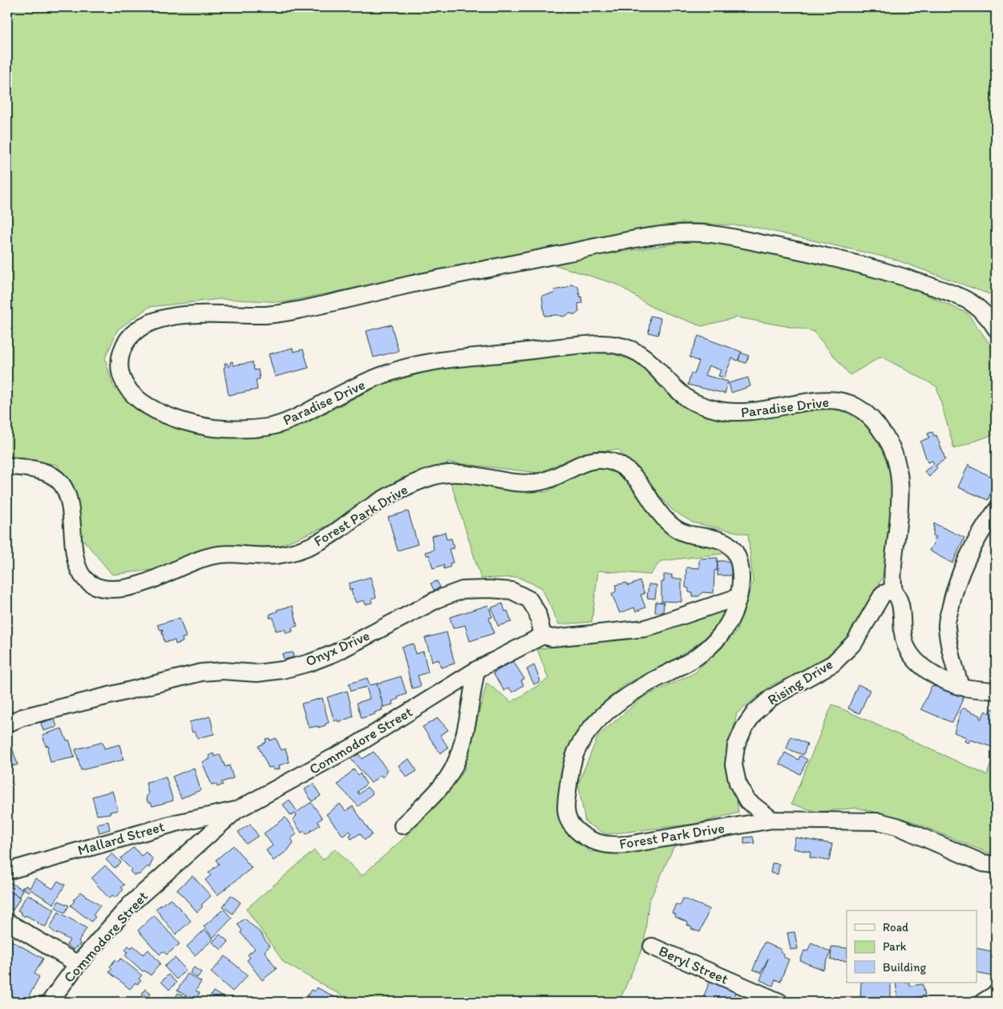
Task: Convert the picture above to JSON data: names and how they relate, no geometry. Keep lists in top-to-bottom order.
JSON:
{
  "streets": {
    "street": [
      "Paradise Drive",
      "Forest Park Drive",
      "Onyx Drive",
      "Rising Drive",
      "Commodore Street",
      "Mallard Street",
      "Beryl Street"
    ]
  },
  "crossings": [
    ["Paradise Drive", "Rising Drive"],
    ["Forest Park Drive", "Rising Drive"],
    ["Onyx Drive", "Commodore Street"],
    ["Commodore Street", "Mallard Street"]
  ],
  "legend": ["Road", "Park", "Building"]
}
